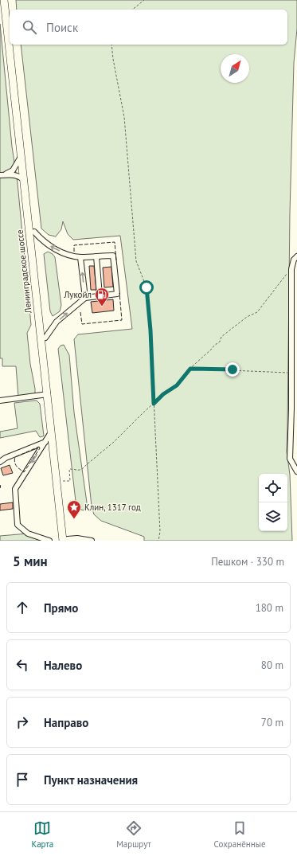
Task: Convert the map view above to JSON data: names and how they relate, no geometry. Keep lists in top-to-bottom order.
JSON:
{
  "streets": {
    "highway": ["Ленинградское шоссе"]
  },
  "places": {
    "fuel station": ["Лукойл"],
    "place": ["Клин, 1317 год"]
  },
  "north": "top right",
  "page": {
    "search": "Поиск",
    "heading": ["5 мин", "Пешком · 330 m"],
    "list": [
      ["Прямо", "180 m"],
      ["Налево", "80 m"],
      ["Направо", "70 m"],
      "Пункт назначения"
    ],
    "nav": ["Карта", "Маршрут", "Сохранённые"]
  }
}
